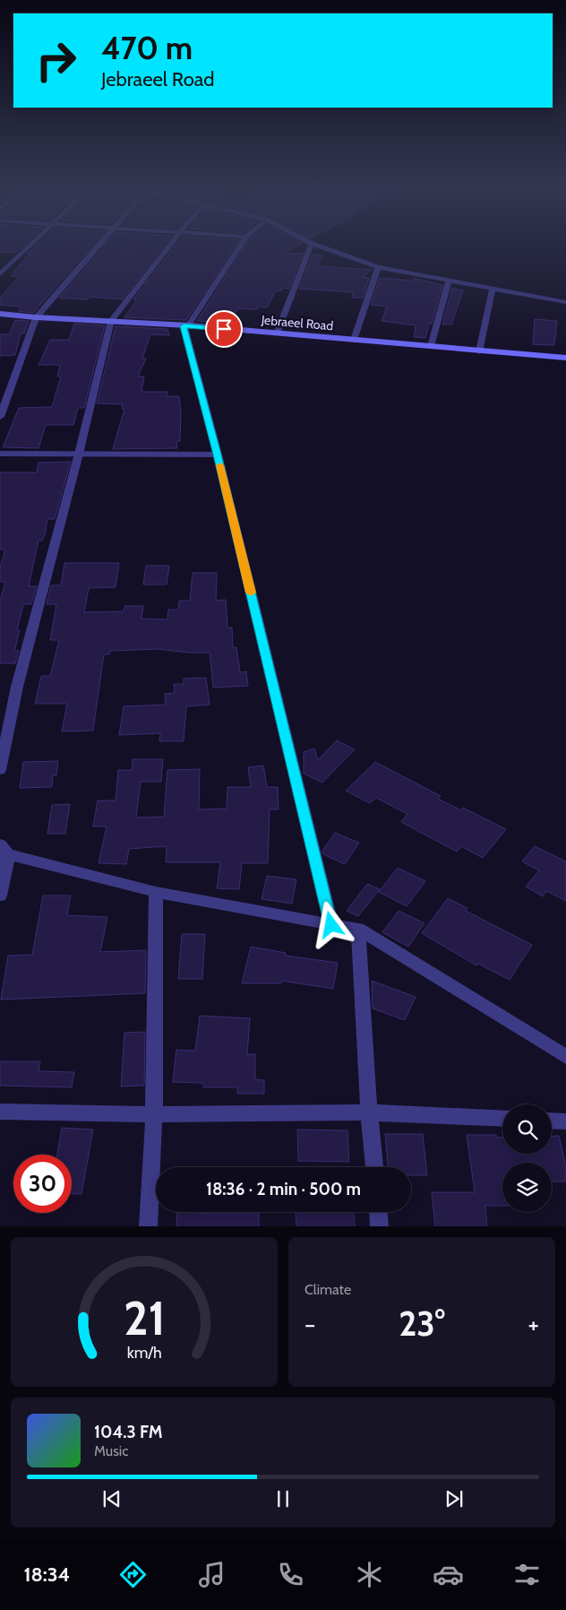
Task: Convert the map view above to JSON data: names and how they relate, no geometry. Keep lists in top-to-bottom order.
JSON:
{
  "streets": {
    "main road": ["Jebraeel Road"]
  },
  "page": {
    "turn": ["470 m", "Jebraeel Road"],
    "limit": "30",
    "trip": "18:36 · 2 min · 500 m",
    "tile": "Climate",
    "heat": ["−", "23°", "+"],
    "song": ["104.3 FM", "Music"],
    "tabs": "18:34",
    "gauge": ["21", "km/h"]
  }
}
